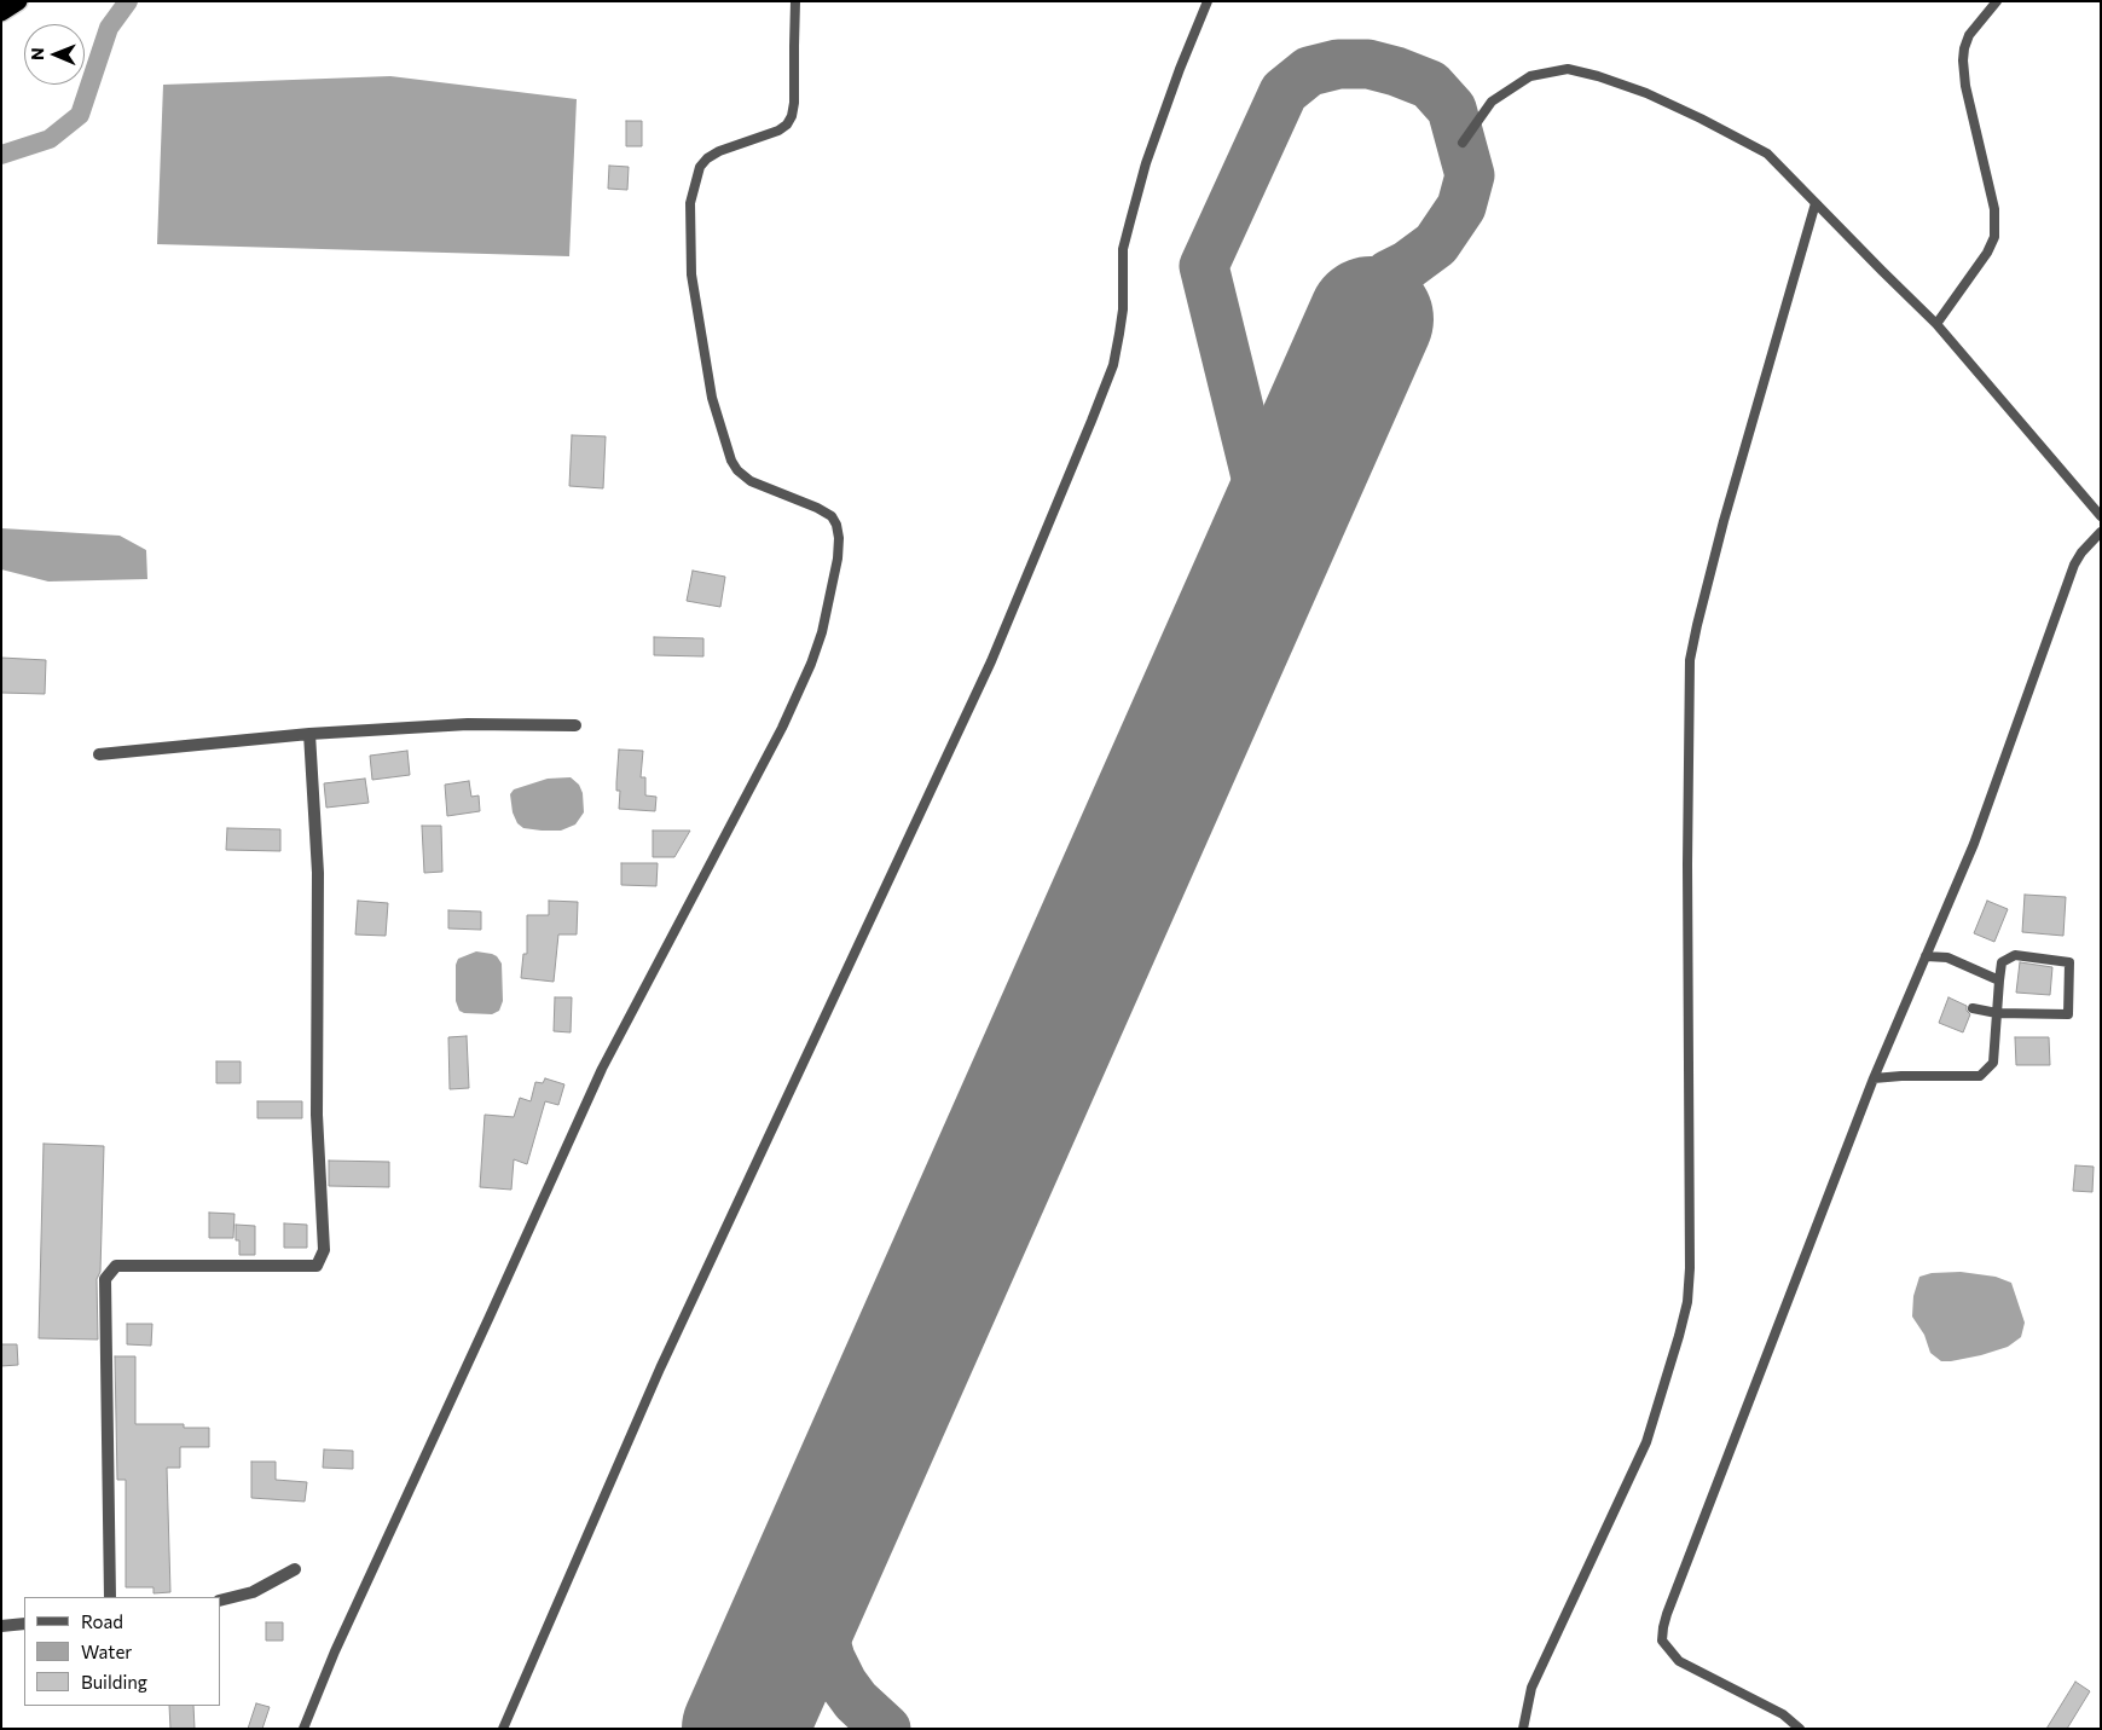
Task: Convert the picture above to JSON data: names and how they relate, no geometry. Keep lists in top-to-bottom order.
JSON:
{
  "legend": ["Road", "Water", "Building"],
  "north": "left"
}
